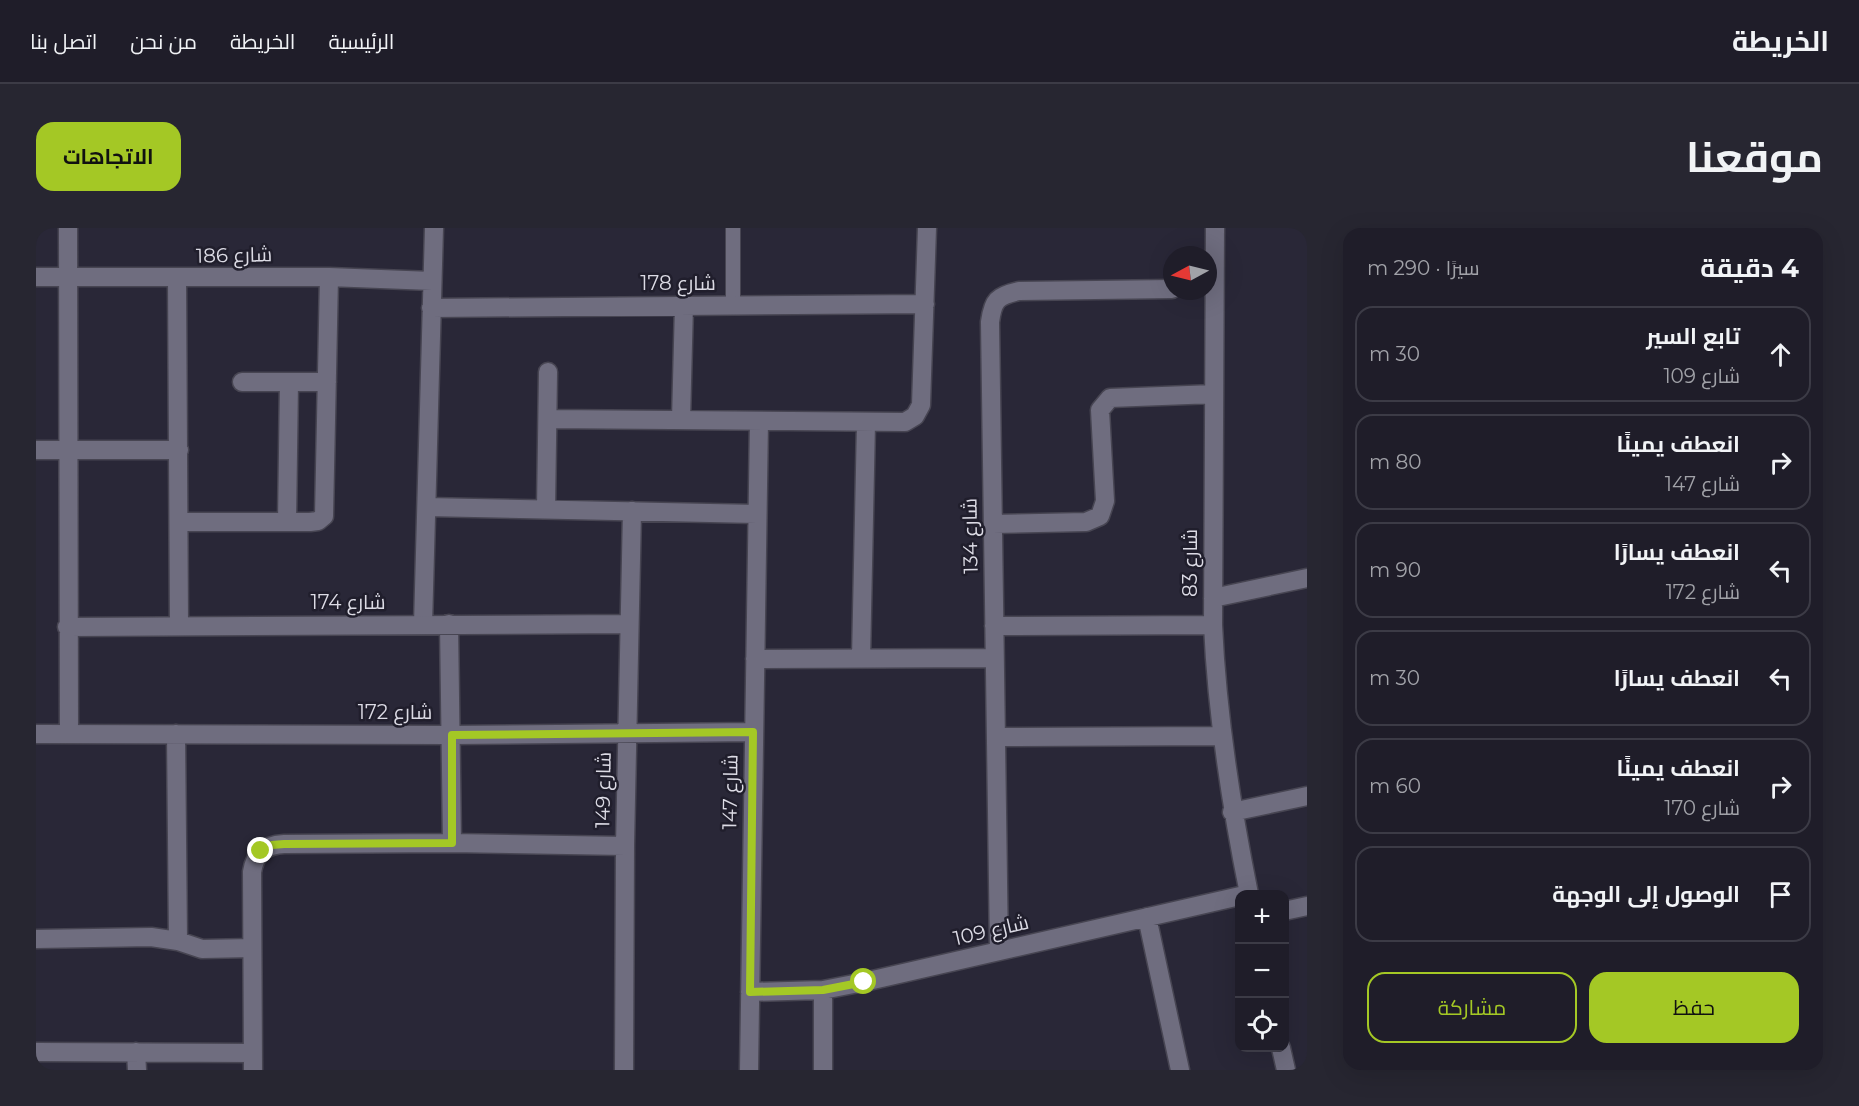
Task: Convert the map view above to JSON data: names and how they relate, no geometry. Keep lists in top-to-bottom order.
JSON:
{
  "streets": {
    "street": [
      "شارع 186",
      "شارع 178",
      "شارع 134",
      "شارع 83",
      "شارع 174",
      "شارع 172",
      "شارع 149",
      "شارع 147",
      "شارع 109"
    ]
  },
  "crossings": [
    ["شارع 134", "شارع 109"],
    ["شارع 174", "شارع 149"],
    ["شارع 172", "شارع 149"],
    ["شارع 172", "شارع 147"],
    ["شارع 147", "شارع 109"]
  ],
  "north": "left",
  "page": {
    "header": "الخريطة",
    "nav": [
      "الرئيسية",
      "الخريطة",
      "من نحن",
      "اتصل بنا"
    ],
    "title": "موقعنا",
    "buttons": [
      "الاتجاهات",
      ["حفظ", "مشاركة"]
    ],
    "heading": ["4 دقيقة", "سيرًا · 290 m"],
    "list": [
      ["تابع السير", "شارع 109", "30 m"],
      ["انعطف يمينًا", "شارع 147", "80 m"],
      ["انعطف يسارًا", "شارع 172", "90 m"],
      ["انعطف يسارًا", "30 m"],
      ["انعطف يمينًا", "شارع 170", "60 m"],
      "الوصول إلى الوجهة"
    ],
    "map_buttons": ["+", "−"]
  }
}
